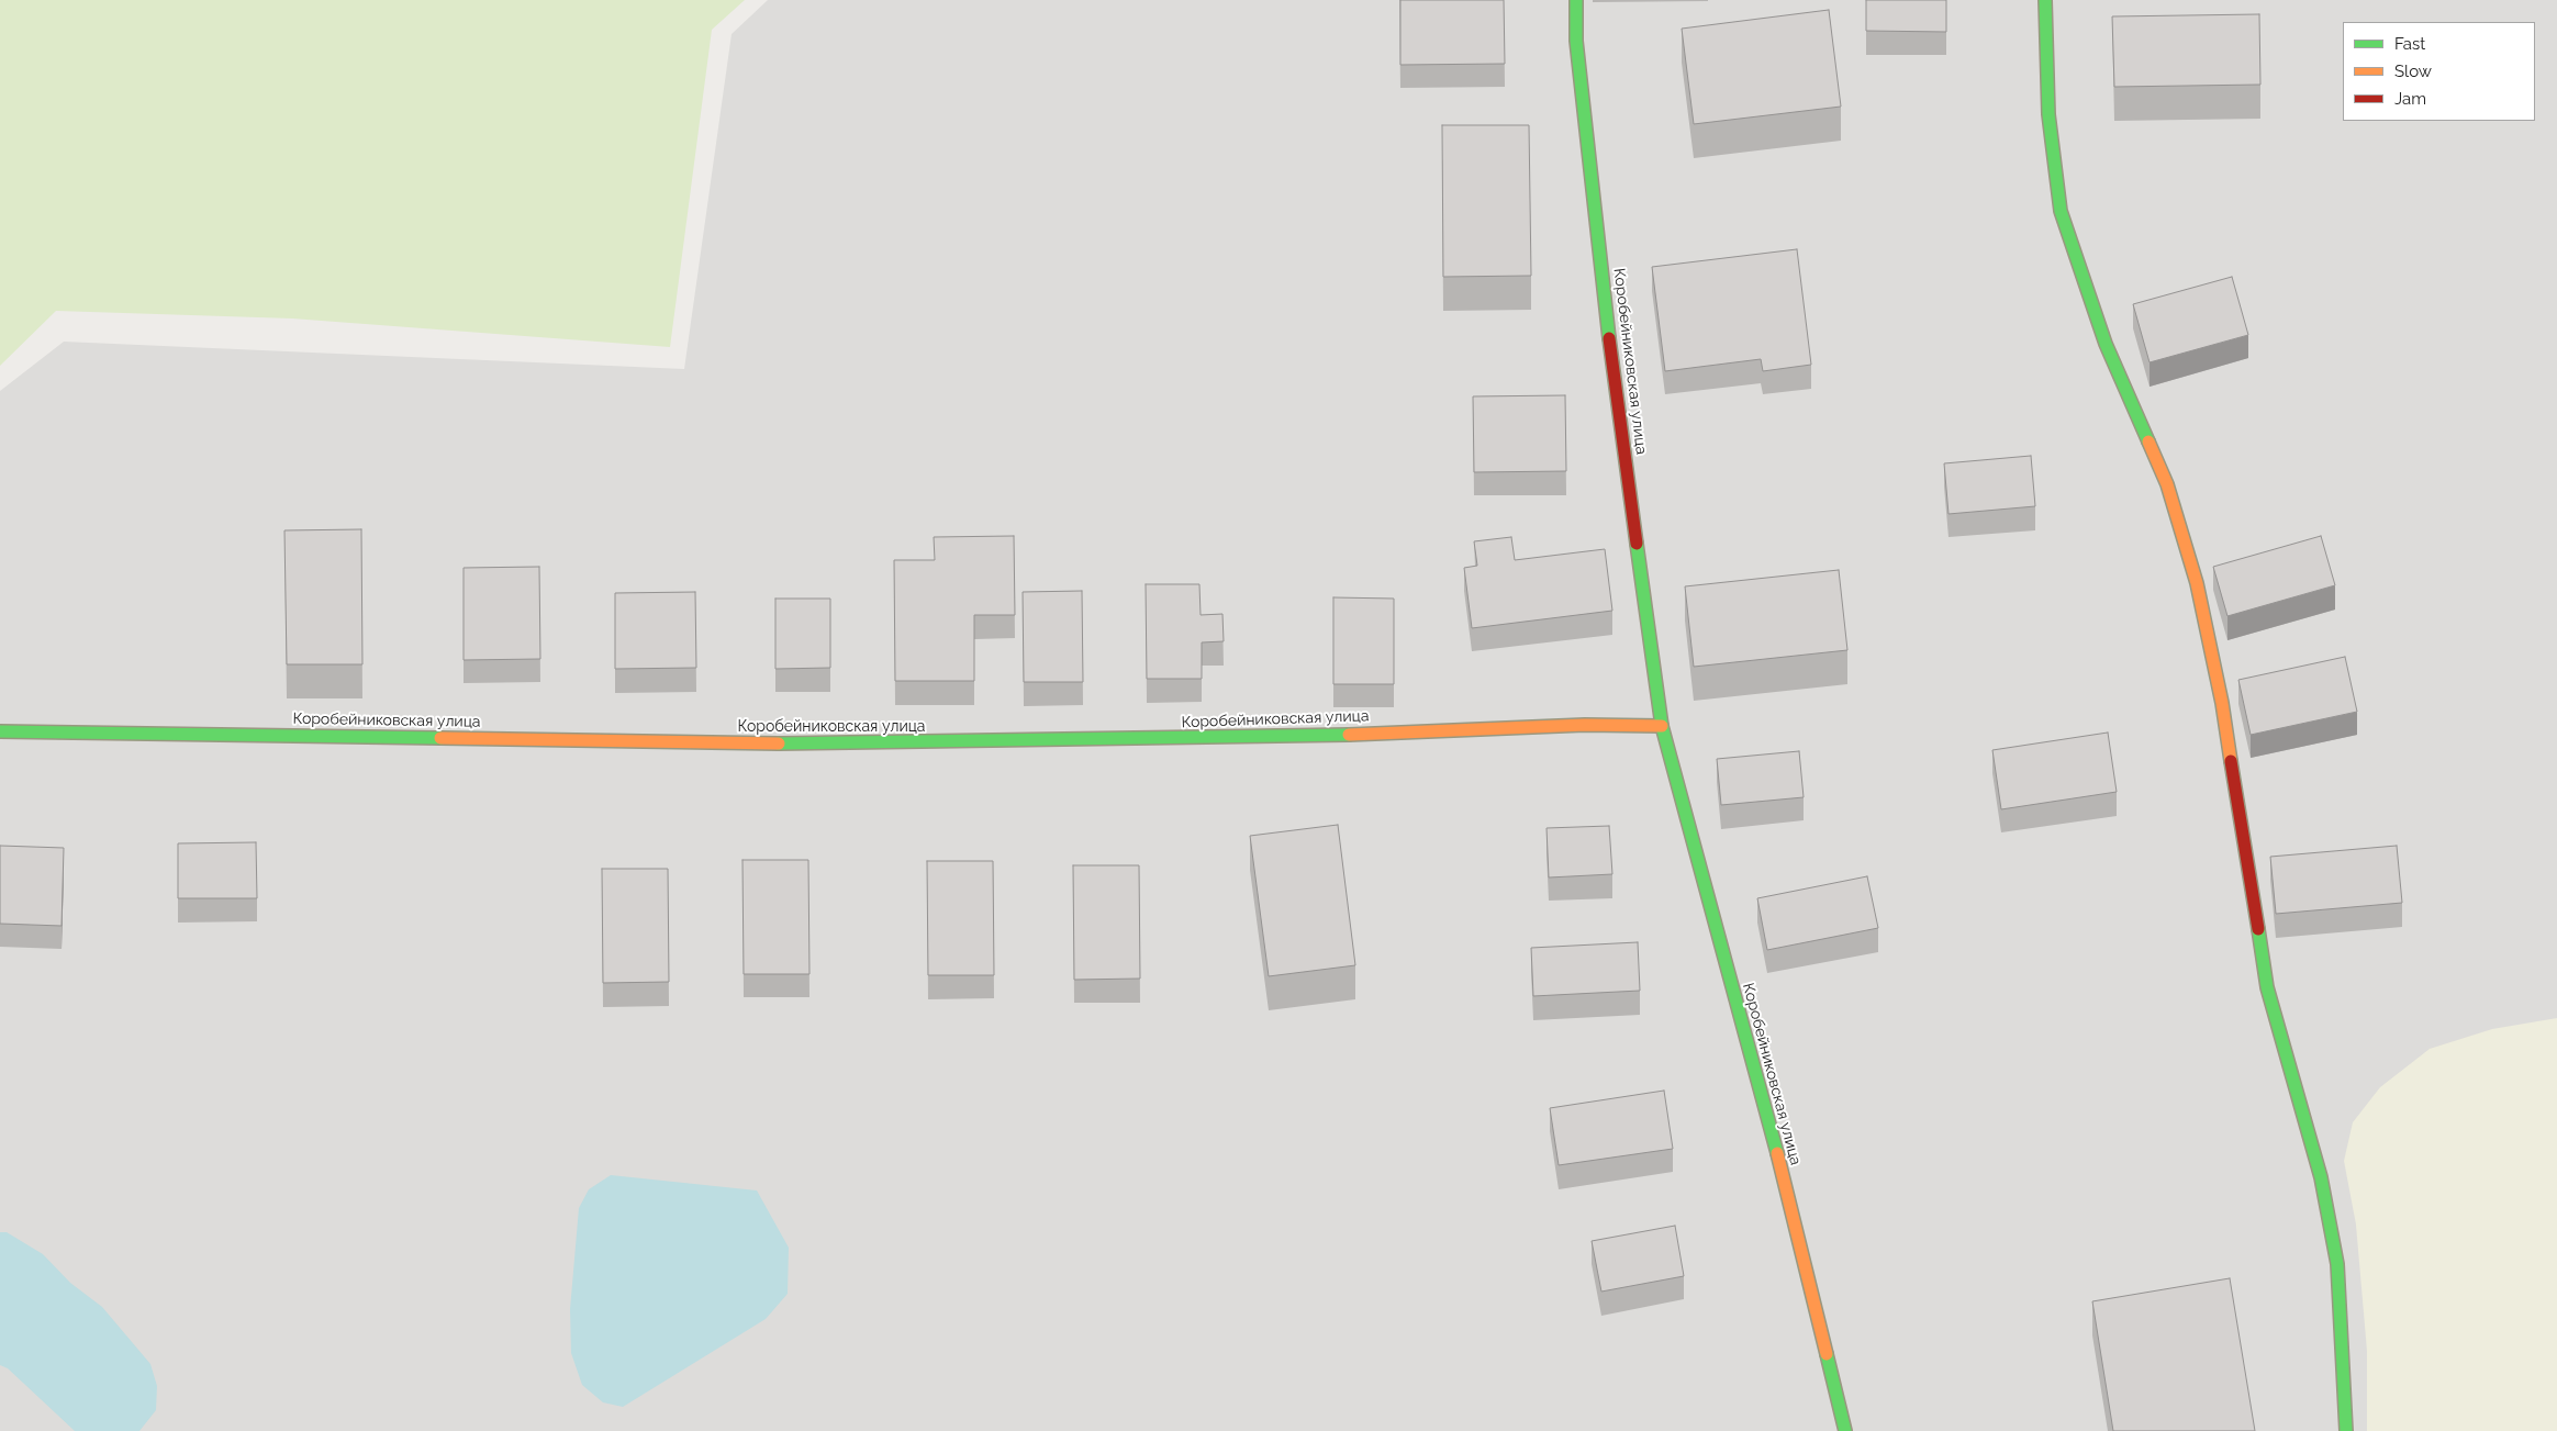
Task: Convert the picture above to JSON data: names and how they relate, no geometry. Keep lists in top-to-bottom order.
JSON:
{
  "streets": {
    "street": ["Коробейниковская улица"]
  },
  "legend": ["Fast", "Slow", "Jam"]
}
